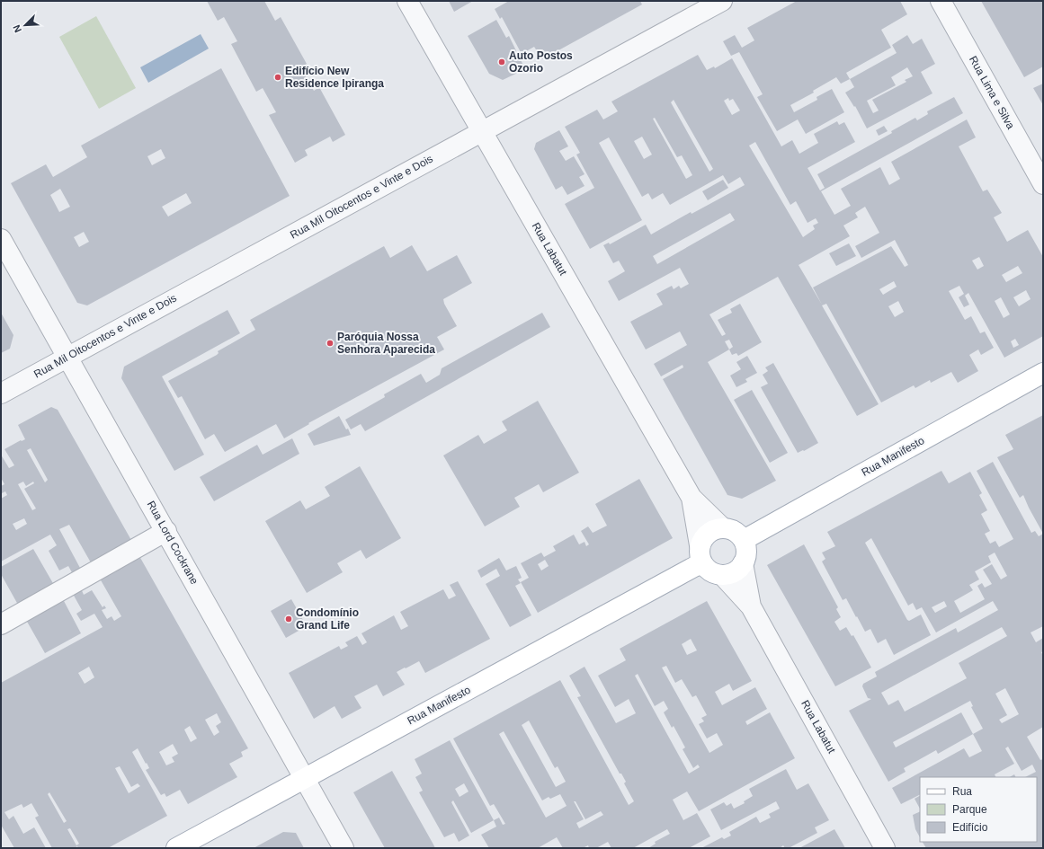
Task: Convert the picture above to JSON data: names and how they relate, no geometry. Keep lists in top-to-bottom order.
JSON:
{
  "streets": {
    "main road": ["Rua Manifesto"],
    "street": [
      "Rua Lima e Silva",
      "Rua Mil Oitocentos e Vinte e Dois",
      "Rua Labatut",
      "Rua Lord Cockrane"
    ]
  },
  "crossings": [
    ["Rua Mil Oitocentos e Vinte e Dois", "Rua Labatut"],
    ["Rua Mil Oitocentos e Vinte e Dois", "Rua Lord Cockrane"],
    ["Rua Labatut", "Rua Manifesto"],
    ["Rua Manifesto", "Rua Lord Cockrane"]
  ],
  "places": [
    "Auto Postos Ozorio",
    "Edifício New Residence Ipiranga",
    "Paróquia Nossa Senhora Aparecida",
    "Condomínio Grand Life"
  ],
  "legend": ["Rua", "Parque", "Edifício"],
  "north": "bottom left"
}
